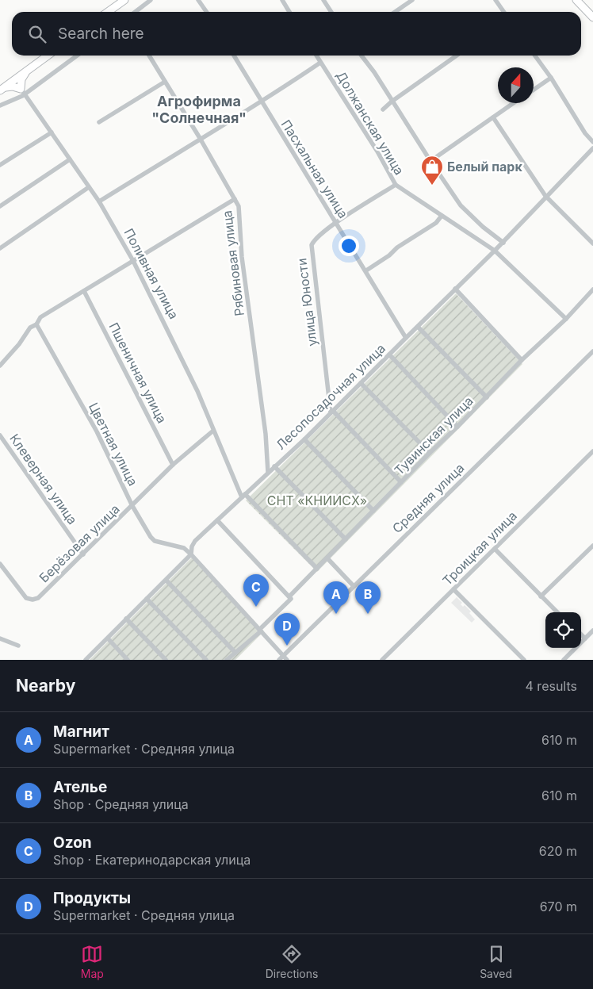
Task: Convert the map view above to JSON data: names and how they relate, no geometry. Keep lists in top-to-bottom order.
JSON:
{
  "streets": {
    "street": [
      "Должанская улица",
      "Пасхальная улица",
      "Рябиновая улица",
      "Поливная улица",
      "улица Юности",
      "Пшеничная улица",
      "Лесопосадочная улица",
      "Тувинская улица",
      "Цветная улица",
      "Клеверная улица",
      "Средняя улица",
      "Берёзовая улица",
      "Троицкая улица"
    ]
  },
  "crossings": [
    ["Должанская улица", "улица Юности"],
    ["Должанская улица", "Лесопосадочная улица"],
    ["Должанская улица", "Тувинская улица"],
    ["Пасхальная улица", "улица Юности"],
    ["Пасхальная улица", "Лесопосадочная улица"],
    ["Рябиновая улица", "Лесопосадочная улица"],
    ["Поливная улица", "Лесопосадочная улица"],
    ["Поливная улица", "Берёзовая улица"],
    ["улица Юности", "Лесопосадочная улица"],
    ["Пшеничная улица", "Берёзовая улица"],
    ["Лесопосадочная улица", "Цветная улица"],
    ["Цветная улица", "Берёзовая улица"],
    ["Клеверная улица", "Берёзовая улица"]
  ],
  "districts": ["Агрофирма \"Солнечная\""],
  "parks": ["СНТ «КНИИСХ»"],
  "places": {
    "shop": ["Белый парк"]
  },
  "north": "top",
  "page": {
    "search": "Search here",
    "pins": [
      "C",
      "A",
      "B",
      "D"
    ],
    "heading": ["Nearby", "4 results"],
    "list": [
      {
        "mark": "A",
        "name": "Магнит",
        "note": "Supermarket · Средняя улица",
        "value": "610 m"
      },
      {
        "mark": "B",
        "name": "Ателье",
        "note": "Shop · Средняя улица",
        "value": "610 m"
      },
      {
        "mark": "C",
        "name": "Ozon",
        "note": "Shop · Екатеринодарская улица",
        "value": "620 m"
      },
      {
        "mark": "D",
        "name": "Продукты",
        "note": "Supermarket · Средняя улица",
        "value": "670 m"
      }
    ],
    "nav": ["Map", "Directions", "Saved"]
  }
}
